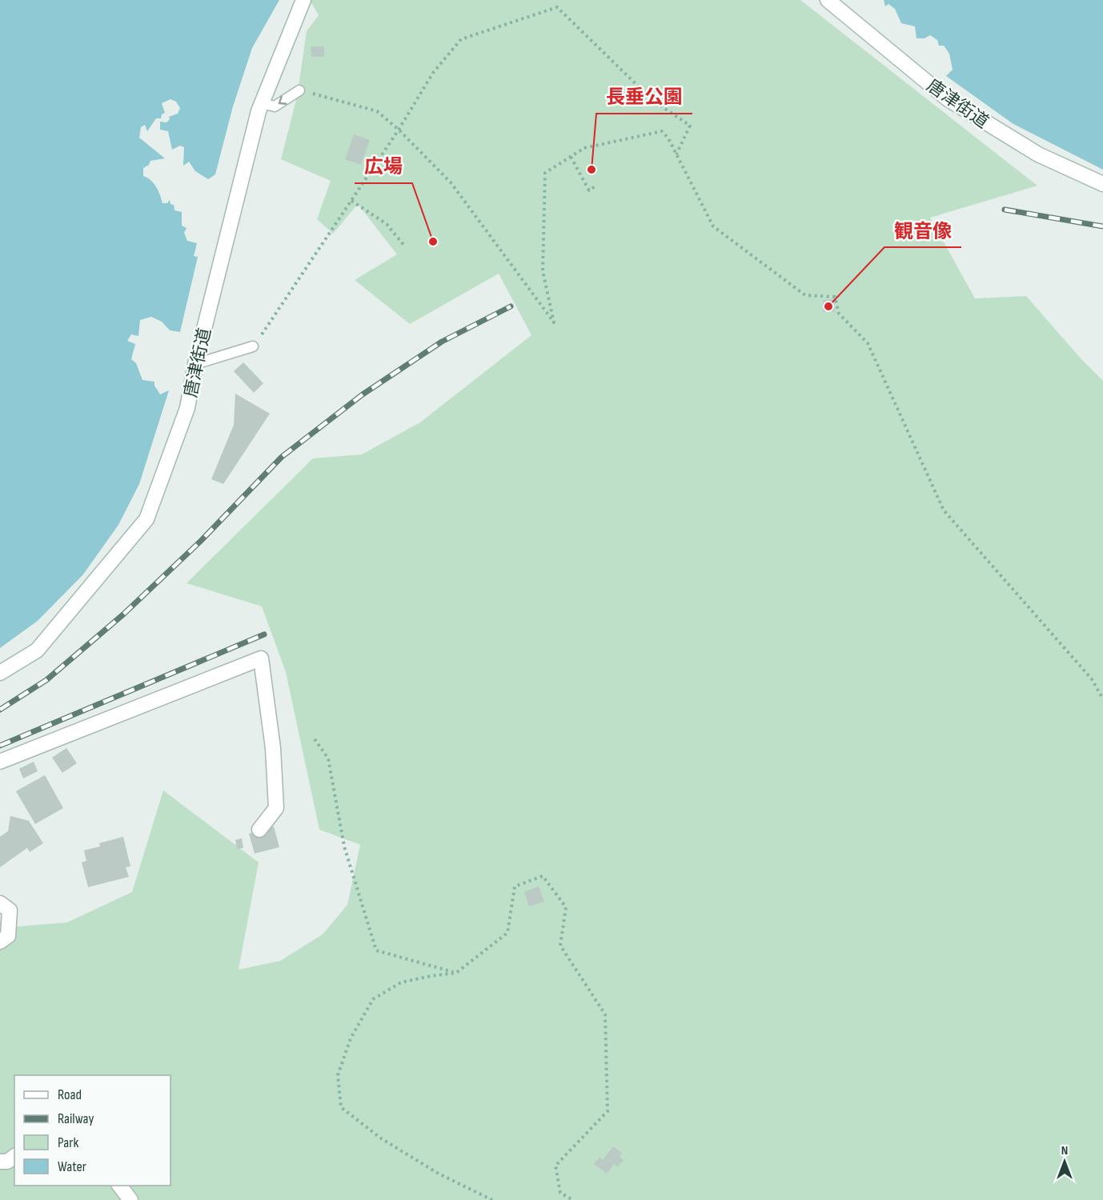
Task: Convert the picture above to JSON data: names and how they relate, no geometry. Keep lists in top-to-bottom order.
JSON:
{
  "streets": {
    "street": ["唐津街道"]
  },
  "places": ["長垂公園", "広場", "観音像"],
  "legend": [
    "Road",
    "Railway",
    "Park",
    "Water"
  ],
  "north": "top"
}
